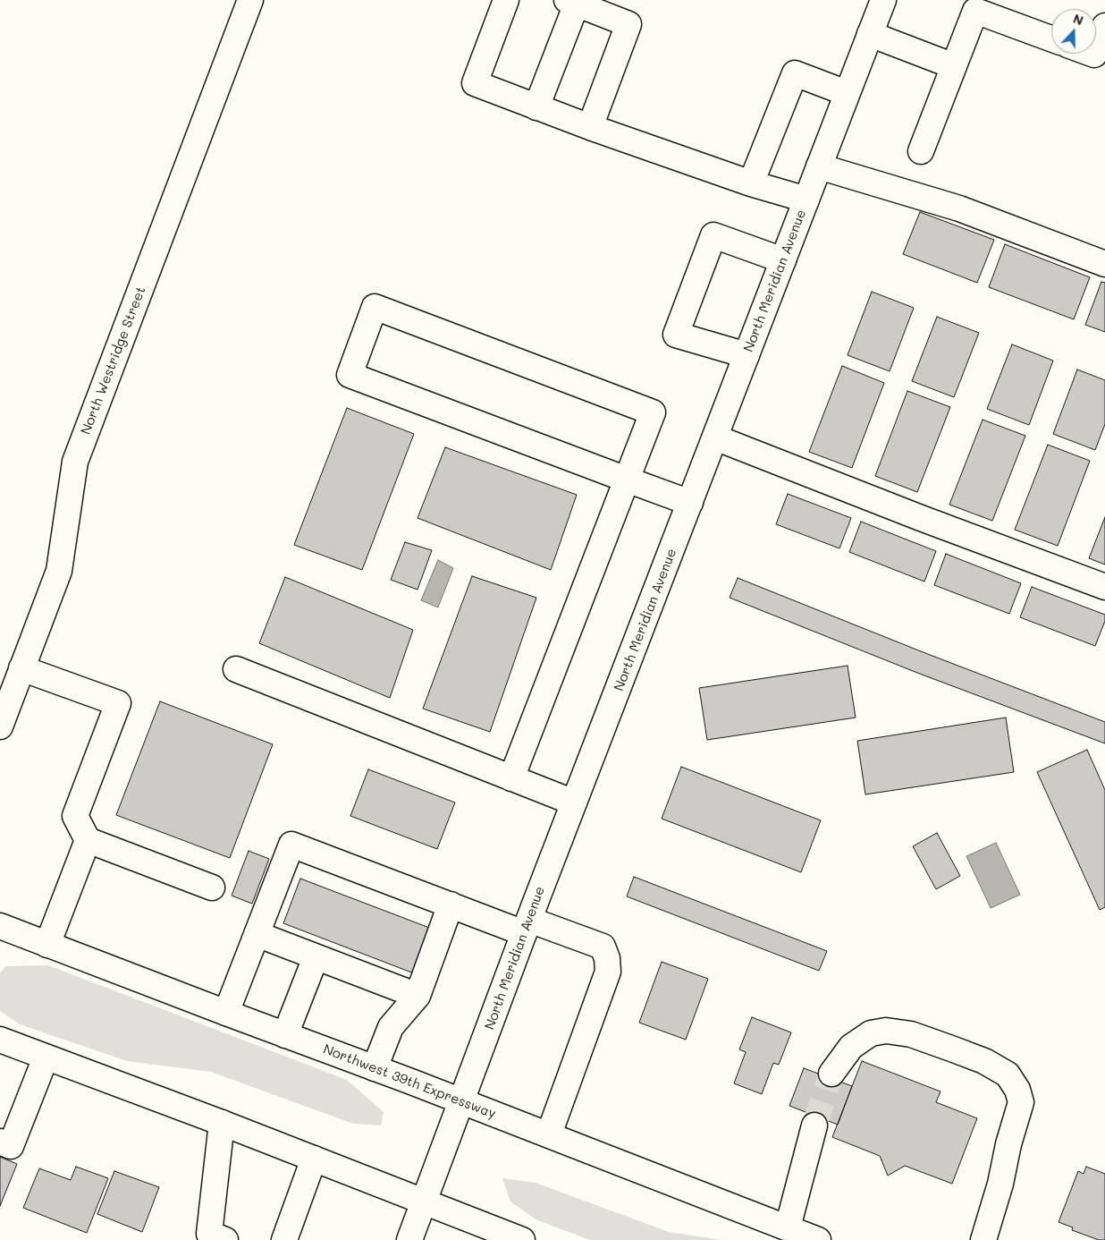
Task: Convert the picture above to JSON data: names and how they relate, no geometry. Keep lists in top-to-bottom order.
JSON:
{
  "streets": {
    "main road": ["North Meridian Avenue", "North Westridge Street", "Northwest 39th Expressway"]
  },
  "crossings": [
    ["North Meridian Avenue", "Northwest 39th Expressway"]
  ],
  "north": "top"
}
